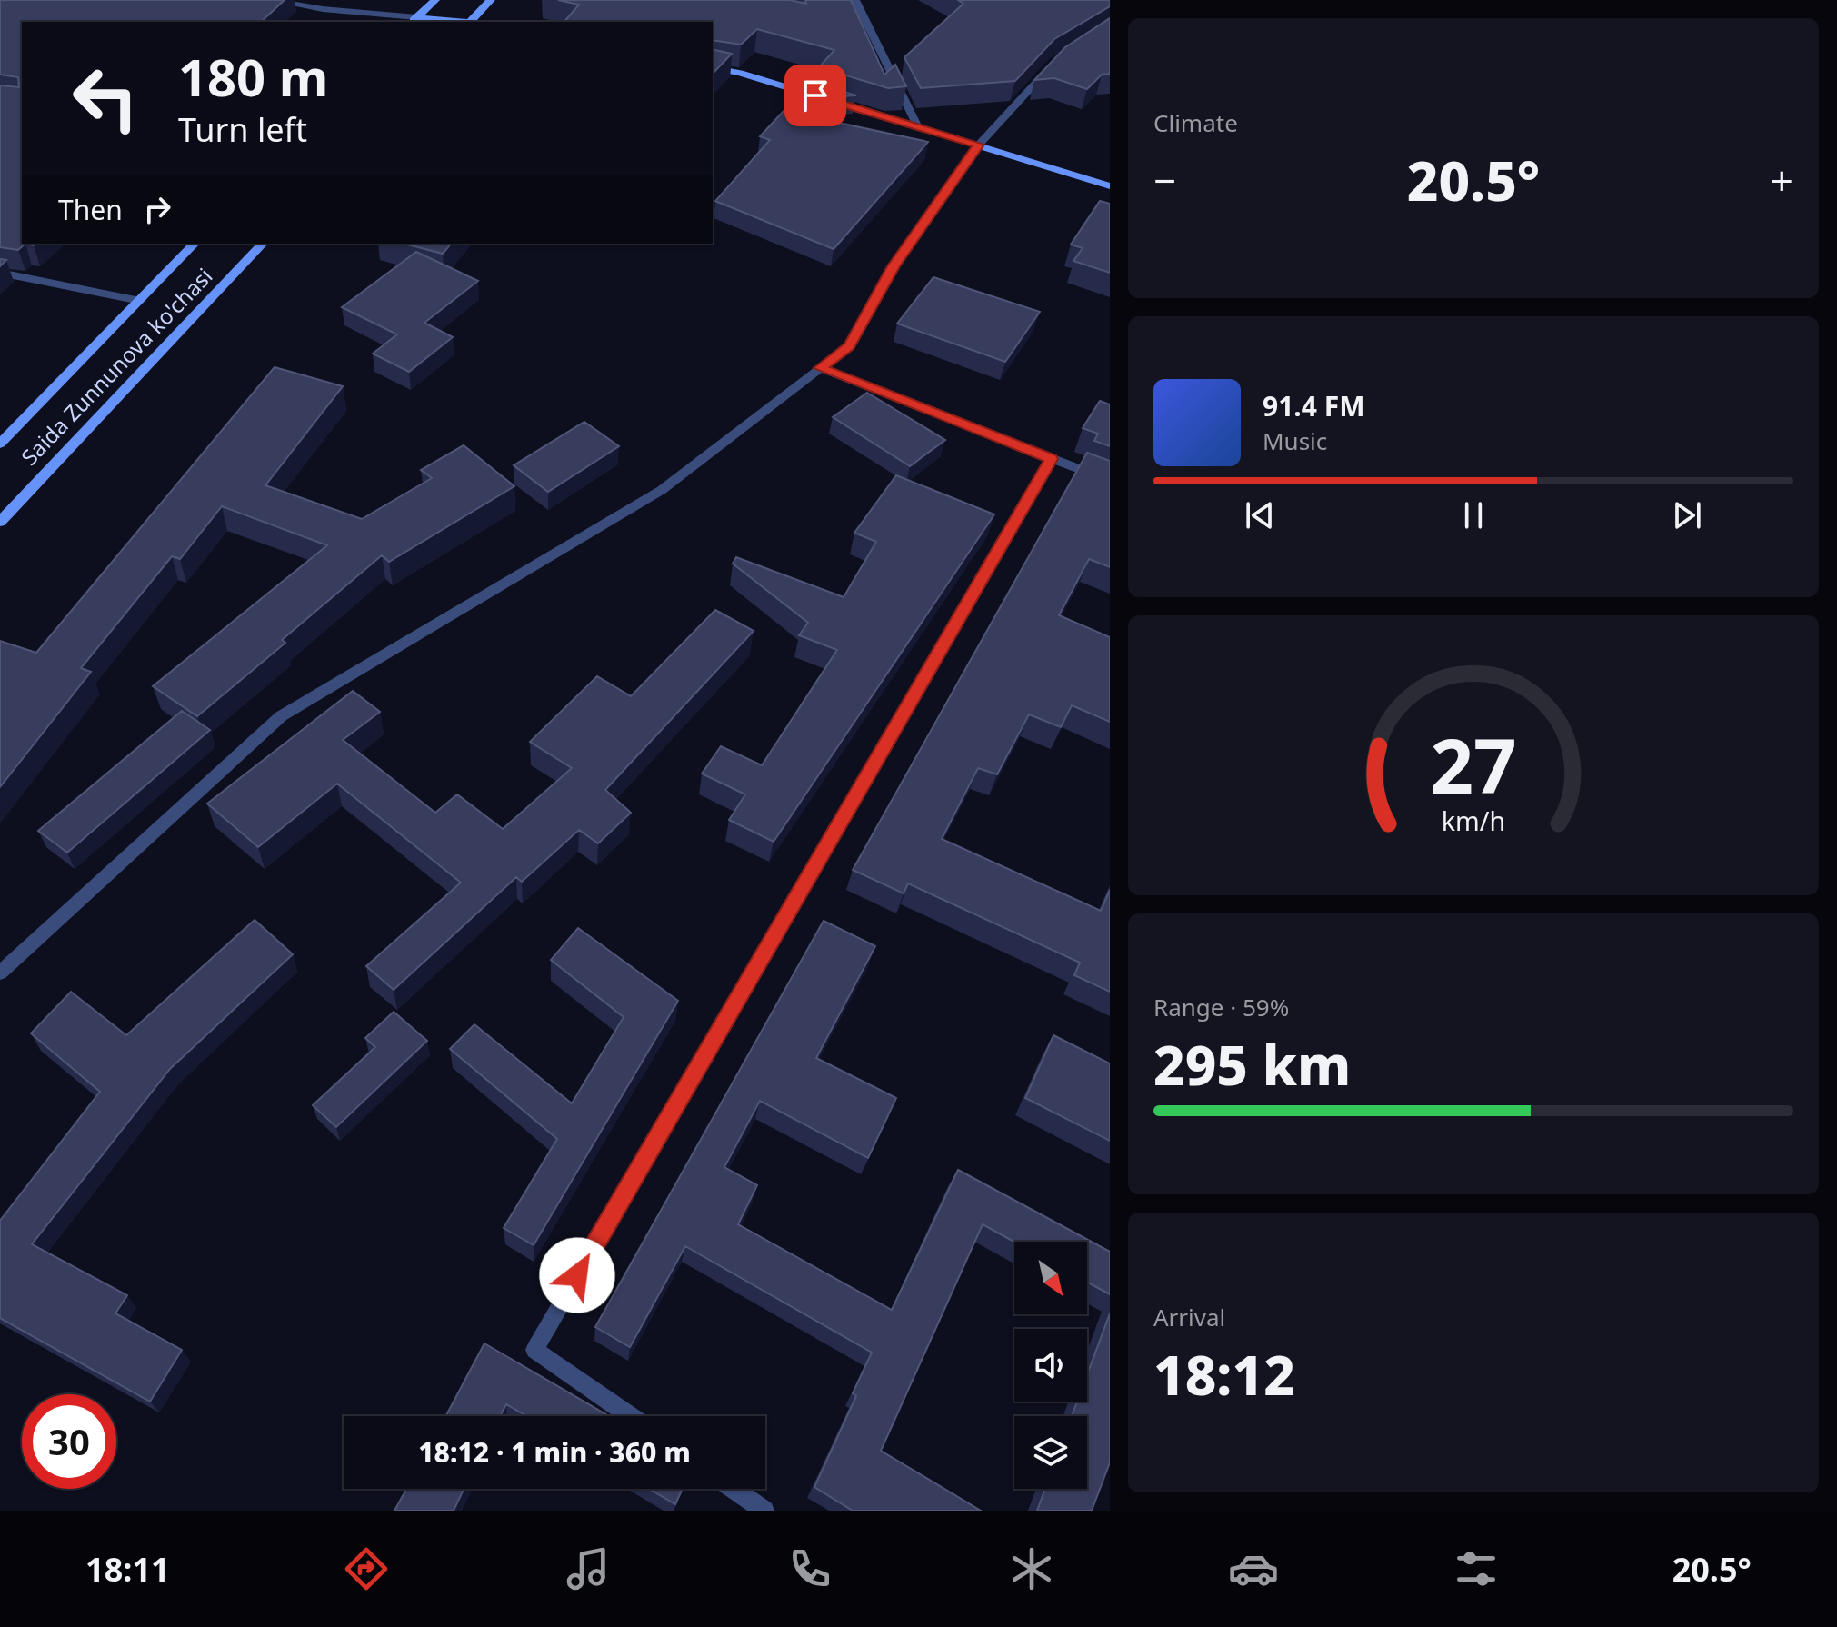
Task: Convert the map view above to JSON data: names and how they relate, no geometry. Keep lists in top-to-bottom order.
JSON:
{
  "streets": {
    "main road": ["Saida Zunnunova ko'chasi"]
  },
  "north": "bottom right",
  "page": {
    "tile": [
      "Climate",
      ["Range · 59%", "295 km"],
      ["Arrival", "18:12"]
    ],
    "turn": ["180 m", "Turn left"],
    "heat": ["−", "20.5°", "+"],
    "then": "Then",
    "song": ["91.4 FM", "Music"],
    "limit": "30",
    "trip": "18:12 · 1 min · 360 m",
    "tabs": ["18:11", "20.5°"],
    "gauge": ["27", "km/h"]
  }
}
